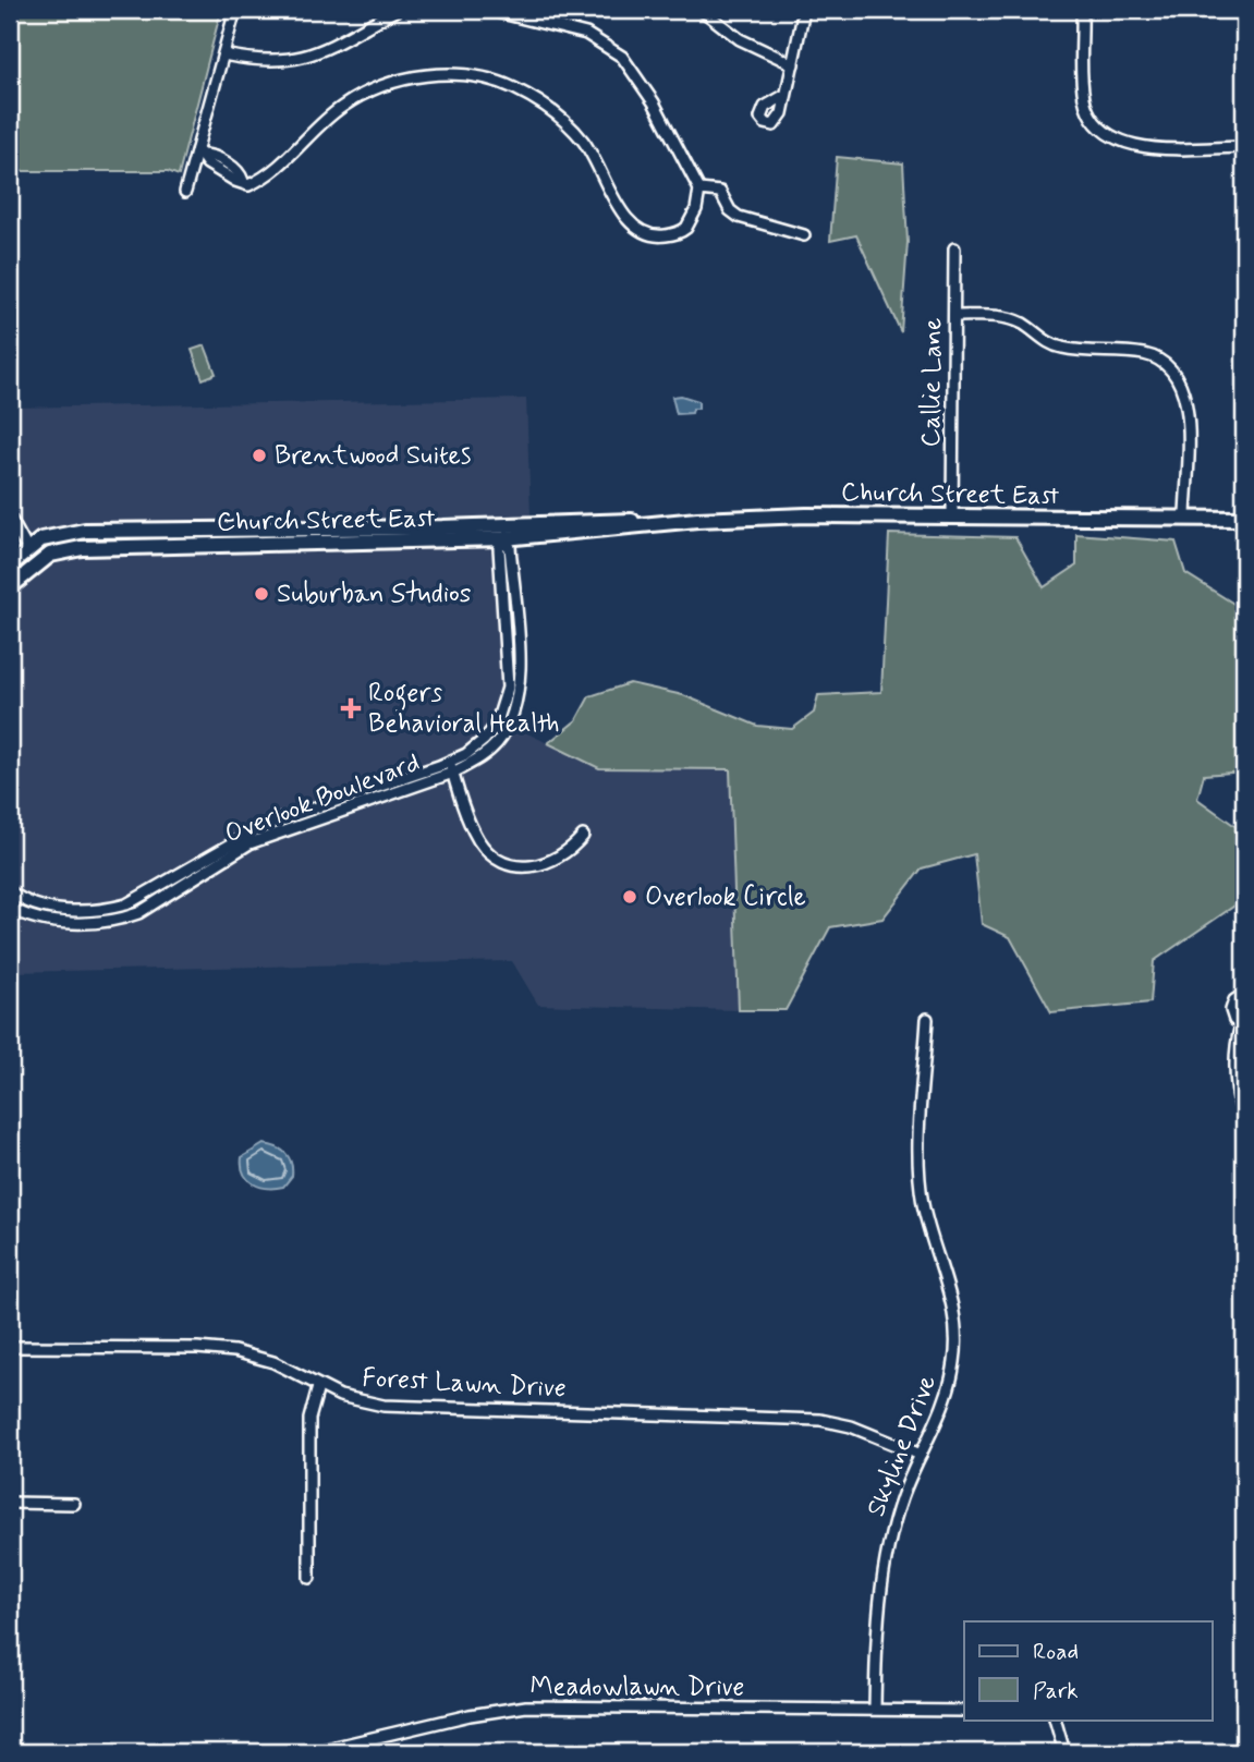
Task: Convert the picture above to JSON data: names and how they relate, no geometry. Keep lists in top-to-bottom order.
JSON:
{
  "streets": {
    "main road": ["Church Street East"],
    "street": [
      "Callie Lane",
      "Overlook Boulevard",
      "Forest Lawn Drive",
      "Skyline Drive",
      "Meadowlawn Drive"
    ]
  },
  "crossings": [
    ["Callie Lane", "Church Street East"],
    ["Church Street East", "Overlook Boulevard"],
    ["Forest Lawn Drive", "Skyline Drive"],
    ["Skyline Drive", "Meadowlawn Drive"]
  ],
  "places": {
    "other": ["Brentwood Suites", "Suburban Studios", "Overlook Circle"],
    "health": ["Rogers Behavioral Health"]
  },
  "legend": ["Road", "Park"]
}
